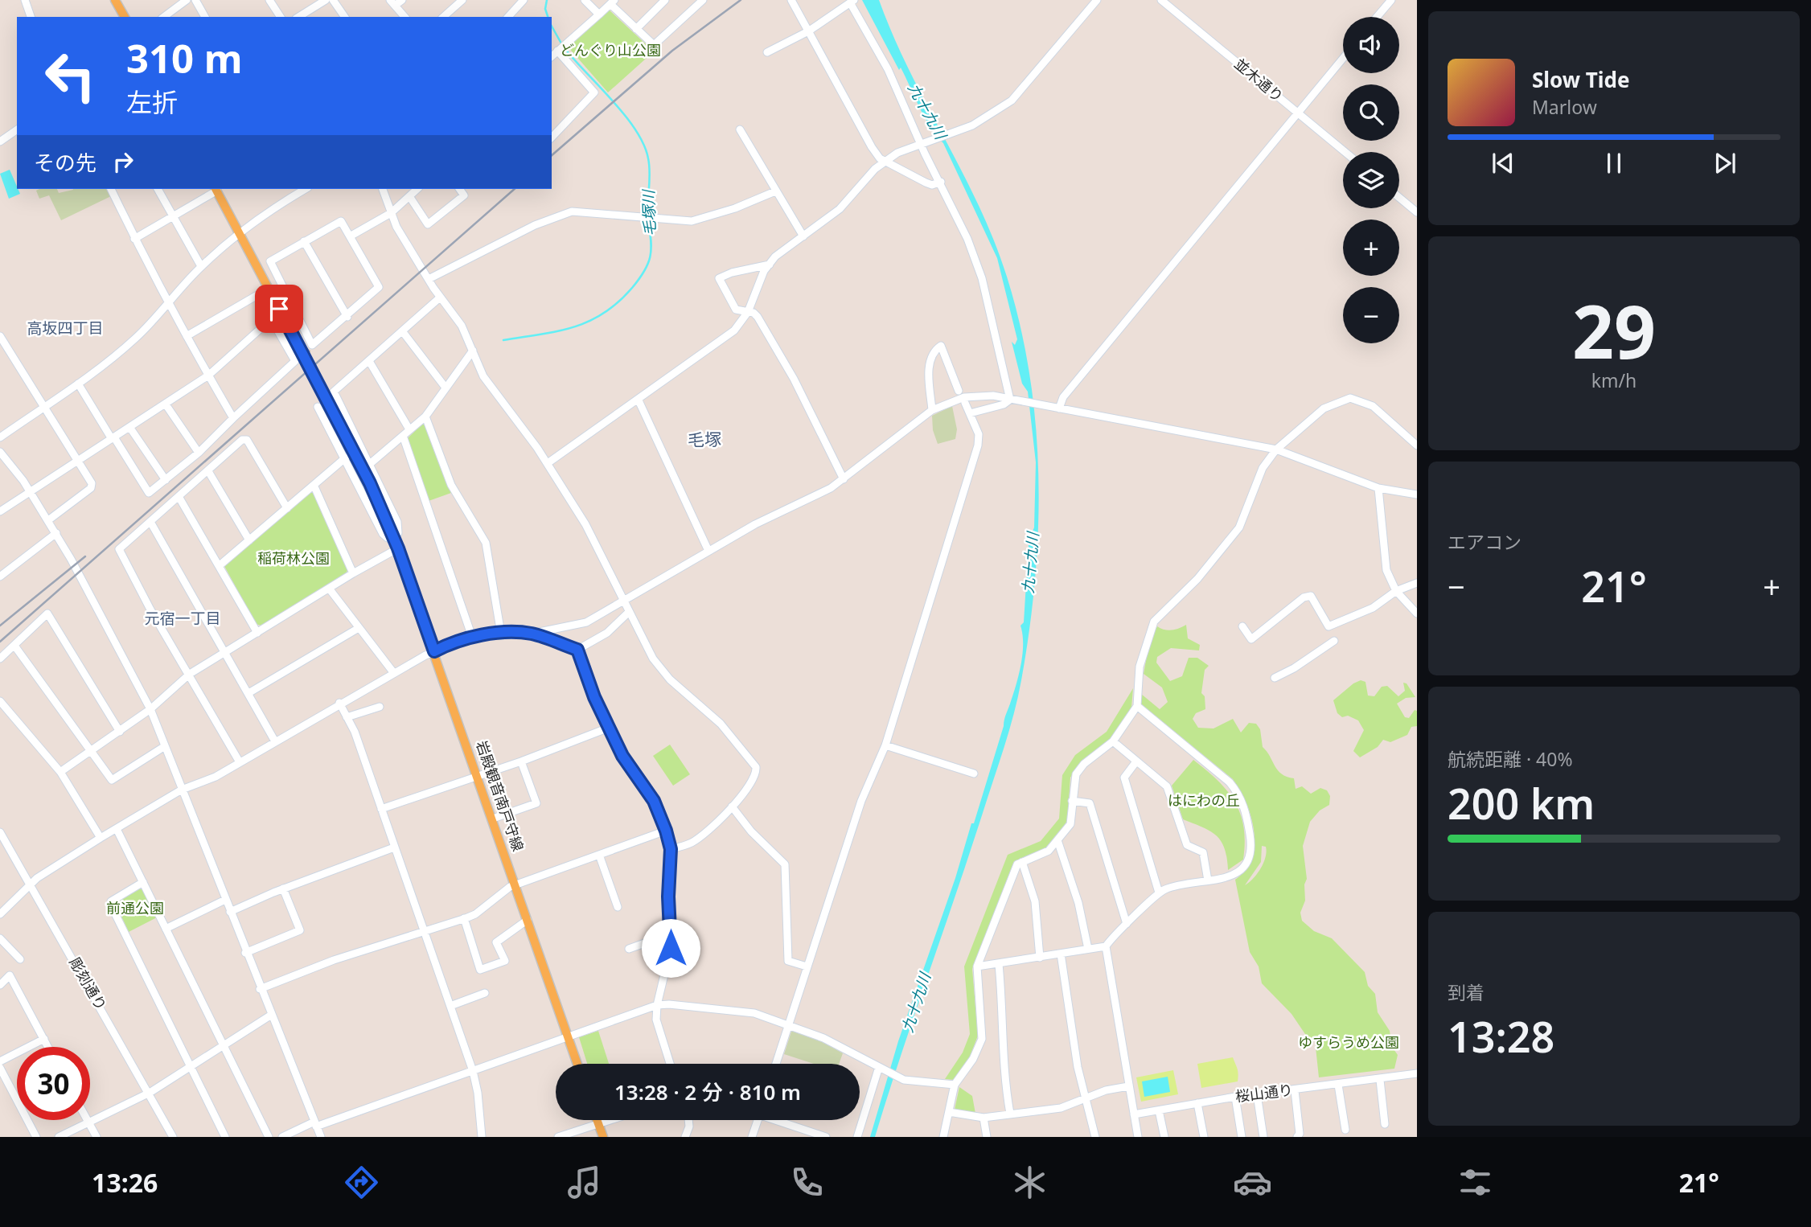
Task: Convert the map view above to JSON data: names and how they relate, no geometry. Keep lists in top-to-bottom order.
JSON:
{
  "streets": {
    "main road": ["岩殿観音南戸守線"],
    "street": ["並木通り", "彫刻通り", "桜山通り"]
  },
  "districts": ["高坂四丁目", "毛塚", "元宿一丁目"],
  "water": ["九十九川", "毛塚川"],
  "parks": [
    "どんぐり山公園",
    "稲荷林公園",
    "はにわの丘",
    "前通公園",
    "ゆすらうめ公園"
  ],
  "page": {
    "map_buttons": ["+", "−"],
    "turn": ["310 m", "左折"],
    "song": ["Slow Tide", "Marlow"],
    "then": "その先",
    "tile": [
      ["29", "km/h"],
      "エアコン",
      ["航続距離 · 40%", "200 km"],
      ["到着", "13:28"]
    ],
    "heat": ["−", "21°", "+"],
    "limit": "30",
    "trip": "13:28 · 2 分 · 810 m",
    "tabs": ["13:26", "21°"]
  }
}
